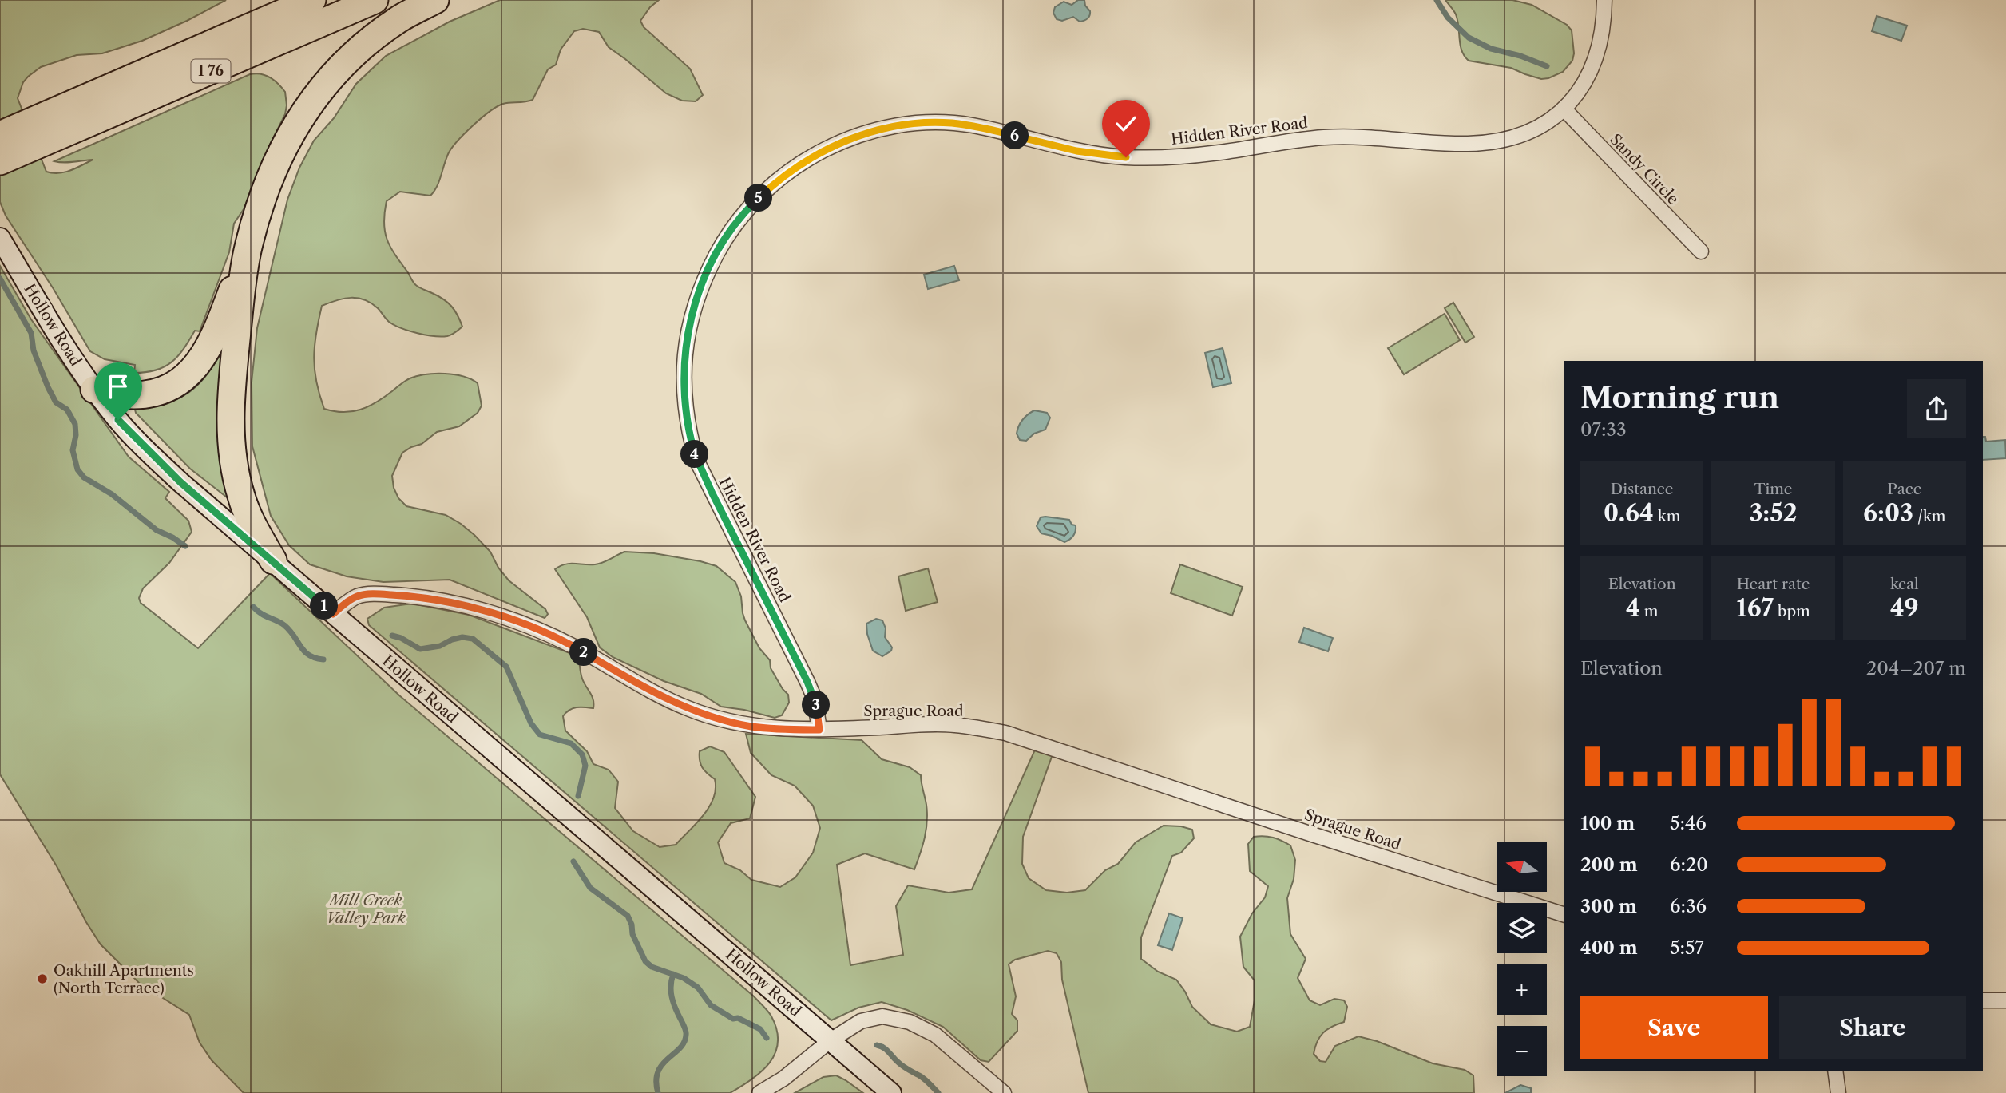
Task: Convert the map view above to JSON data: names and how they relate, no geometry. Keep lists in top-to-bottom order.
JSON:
{
  "streets": {
    "highway": ["I 76"],
    "main road": ["Hollow Road"],
    "street": ["Hidden River Road", "Sandy Circle", "Sprague Road"]
  },
  "crossings": [
    ["Hidden River Road", "Sandy Circle"],
    ["Hidden River Road", "Sprague Road"],
    ["Hollow Road", "Sprague Road"]
  ],
  "parks": ["Mill Creek Valley Park"],
  "places": ["Oakhill Apartments (North Terrace)"],
  "north": "left",
  "page": {
    "pins": [
      "6",
      "5",
      "4",
      "1",
      "2",
      "3"
    ],
    "heading": ["Morning run", "07:33"],
    "stats": [
      ["Distance", "0.64 km"],
      ["Time", "3:52"],
      ["Pace", "6:03 /km"],
      ["Elevation", "4 m"],
      ["Heart rate", "167 bpm"],
      ["kcal", "49"]
    ],
    "chart": ["Elevation", "204–207 m"],
    "list": [
      {
        "name": "100 m",
        "note": "5:46"
      },
      {
        "name": "200 m",
        "note": "6:20"
      },
      {
        "name": "300 m",
        "note": "6:36"
      },
      {
        "name": "400 m",
        "note": "5:57"
      }
    ],
    "map_buttons": ["+", "−"],
    "buttons": ["Save", "Share"]
  }
}
